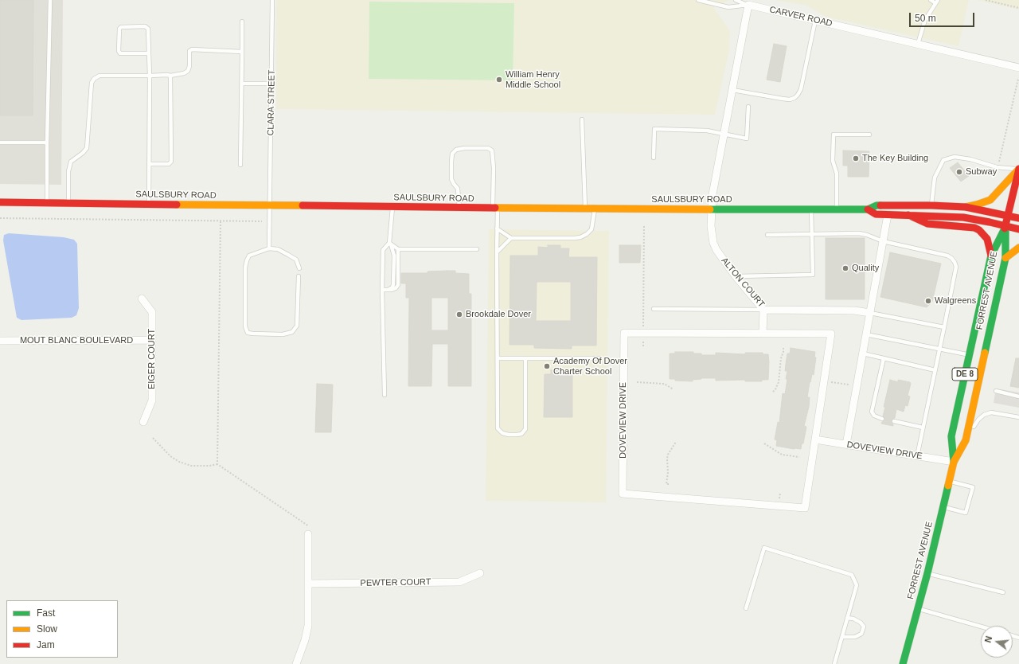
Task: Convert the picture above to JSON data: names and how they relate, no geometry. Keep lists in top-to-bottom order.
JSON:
{
  "streets": {
    "main road": ["SAULSBURY ROAD", "FORREST AVENUE", "DE 8"],
    "street": [
      "CARVER ROAD",
      "ALTON COURT",
      "MOUT BLANC BOULEVARD",
      "EIGER COURT",
      "DOVEVIEW DRIVE",
      "PEWTER COURT"
    ],
    "lane": ["CLARA STREET"]
  },
  "crossings": [
    ["CLARA STREET", "SAULSBURY ROAD"],
    ["SAULSBURY ROAD", "ALTON COURT"],
    ["SAULSBURY ROAD", "FORREST AVENUE"],
    ["SAULSBURY ROAD", "DE 8"],
    ["FORREST AVENUE", "DE 8"],
    ["FORREST AVENUE", "DOVEVIEW DRIVE"],
    ["MOUT BLANC BOULEVARD", "EIGER COURT"]
  ],
  "places": [
    "William Henry Middle School",
    "The Key Building",
    "Subway",
    "Quality",
    "Walgreens",
    "Brookdale Dover",
    "Academy Of Dover Charter School"
  ],
  "legend": ["Fast", "Slow", "Jam"],
  "scale_bar": "50 m",
  "north": "left"
}
